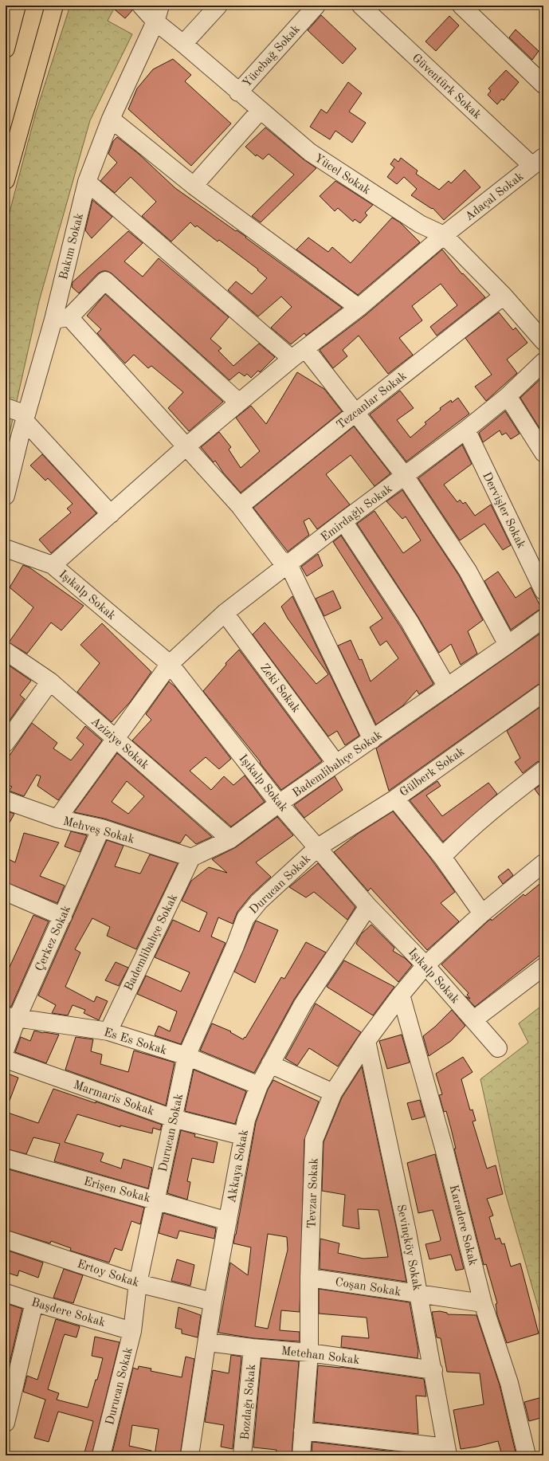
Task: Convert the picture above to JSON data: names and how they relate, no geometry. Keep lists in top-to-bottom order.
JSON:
{
  "streets": {
    "street": [
      "Yücebağ Sokak",
      "Güventürk Sokak",
      "Yücel Sokak",
      "Adaçal Sokak",
      "Bakım Sokak",
      "Tezcanlar Sokak",
      "Dervişler Sokak",
      "Emirdağlı Sokak",
      "Işıkalp Sokak",
      "Zeki Sokak",
      "Aziziye Sokak",
      "Bademlibahçe Sokak",
      "Gülberk Sokak",
      "Mehveş Sokak",
      "Durucan Sokak",
      "Çerkez Sokak",
      "Es Es Sokak",
      "Marmaris Sokak",
      "Akkaya Sokak",
      "Erişen Sokak",
      "Tevzar Sokak",
      "Karadere Sokak",
      "Sevinçköy Sokak",
      "Ertoy Sokak",
      "Coşan Sokak",
      "Başdere Sokak",
      "Metehan Sokak",
      "Bozdağı Sokak"
    ]
  },
  "crossings": [
    ["Yücebağ Sokak", "Yücel Sokak"],
    ["Güventürk Sokak", "Adaçal Sokak"],
    ["Yücel Sokak", "Adaçal Sokak"],
    ["Yücel Sokak", "Bakım Sokak"],
    ["Yücel Sokak", "Tezcanlar Sokak"],
    ["Adaçal Sokak", "Işıkalp Sokak"],
    ["Dervişler Sokak", "Emirdağlı Sokak"],
    ["Emirdağlı Sokak", "Işıkalp Sokak"],
    ["Emirdağlı Sokak", "Zeki Sokak"],
    ["Emirdağlı Sokak", "Aziziye Sokak"],
    ["Emirdağlı Sokak", "Mehveş Sokak"],
    ["Işıkalp Sokak", "Bademlibahçe Sokak"],
    ["Işıkalp Sokak", "Gülberk Sokak"],
    ["Işıkalp Sokak", "Durucan Sokak"],
    ["Işıkalp Sokak", "Akkaya Sokak"],
    ["Işıkalp Sokak", "Tevzar Sokak"],
    ["Zeki Sokak", "Bademlibahçe Sokak"],
    ["Aziziye Sokak", "Bademlibahçe Sokak"],
    ["Bademlibahçe Sokak", "Mehveş Sokak"],
    ["Bademlibahçe Sokak", "Es Es Sokak"],
    ["Gülberk Sokak", "Durucan Sokak"],
    ["Mehveş Sokak", "Çerkez Sokak"],
    ["Durucan Sokak", "Es Es Sokak"],
    ["Durucan Sokak", "Marmaris Sokak"],
    ["Durucan Sokak", "Erişen Sokak"],
    ["Durucan Sokak", "Ertoy Sokak"],
    ["Durucan Sokak", "Başdere Sokak"],
    ["Çerkez Sokak", "Es Es Sokak"],
    ["Es Es Sokak", "Akkaya Sokak"],
    ["Marmaris Sokak", "Akkaya Sokak"],
    ["Akkaya Sokak", "Erişen Sokak"],
    ["Akkaya Sokak", "Ertoy Sokak"],
    ["Akkaya Sokak", "Metehan Sokak"],
    ["Tevzar Sokak", "Karadere Sokak"],
    ["Tevzar Sokak", "Sevinçköy Sokak"],
    ["Tevzar Sokak", "Coşan Sokak"],
    ["Tevzar Sokak", "Metehan Sokak"],
    ["Karadere Sokak", "Coşan Sokak"],
    ["Sevinçköy Sokak", "Coşan Sokak"],
    ["Sevinçköy Sokak", "Metehan Sokak"],
    ["Metehan Sokak", "Bozdağı Sokak"]
  ]
}
